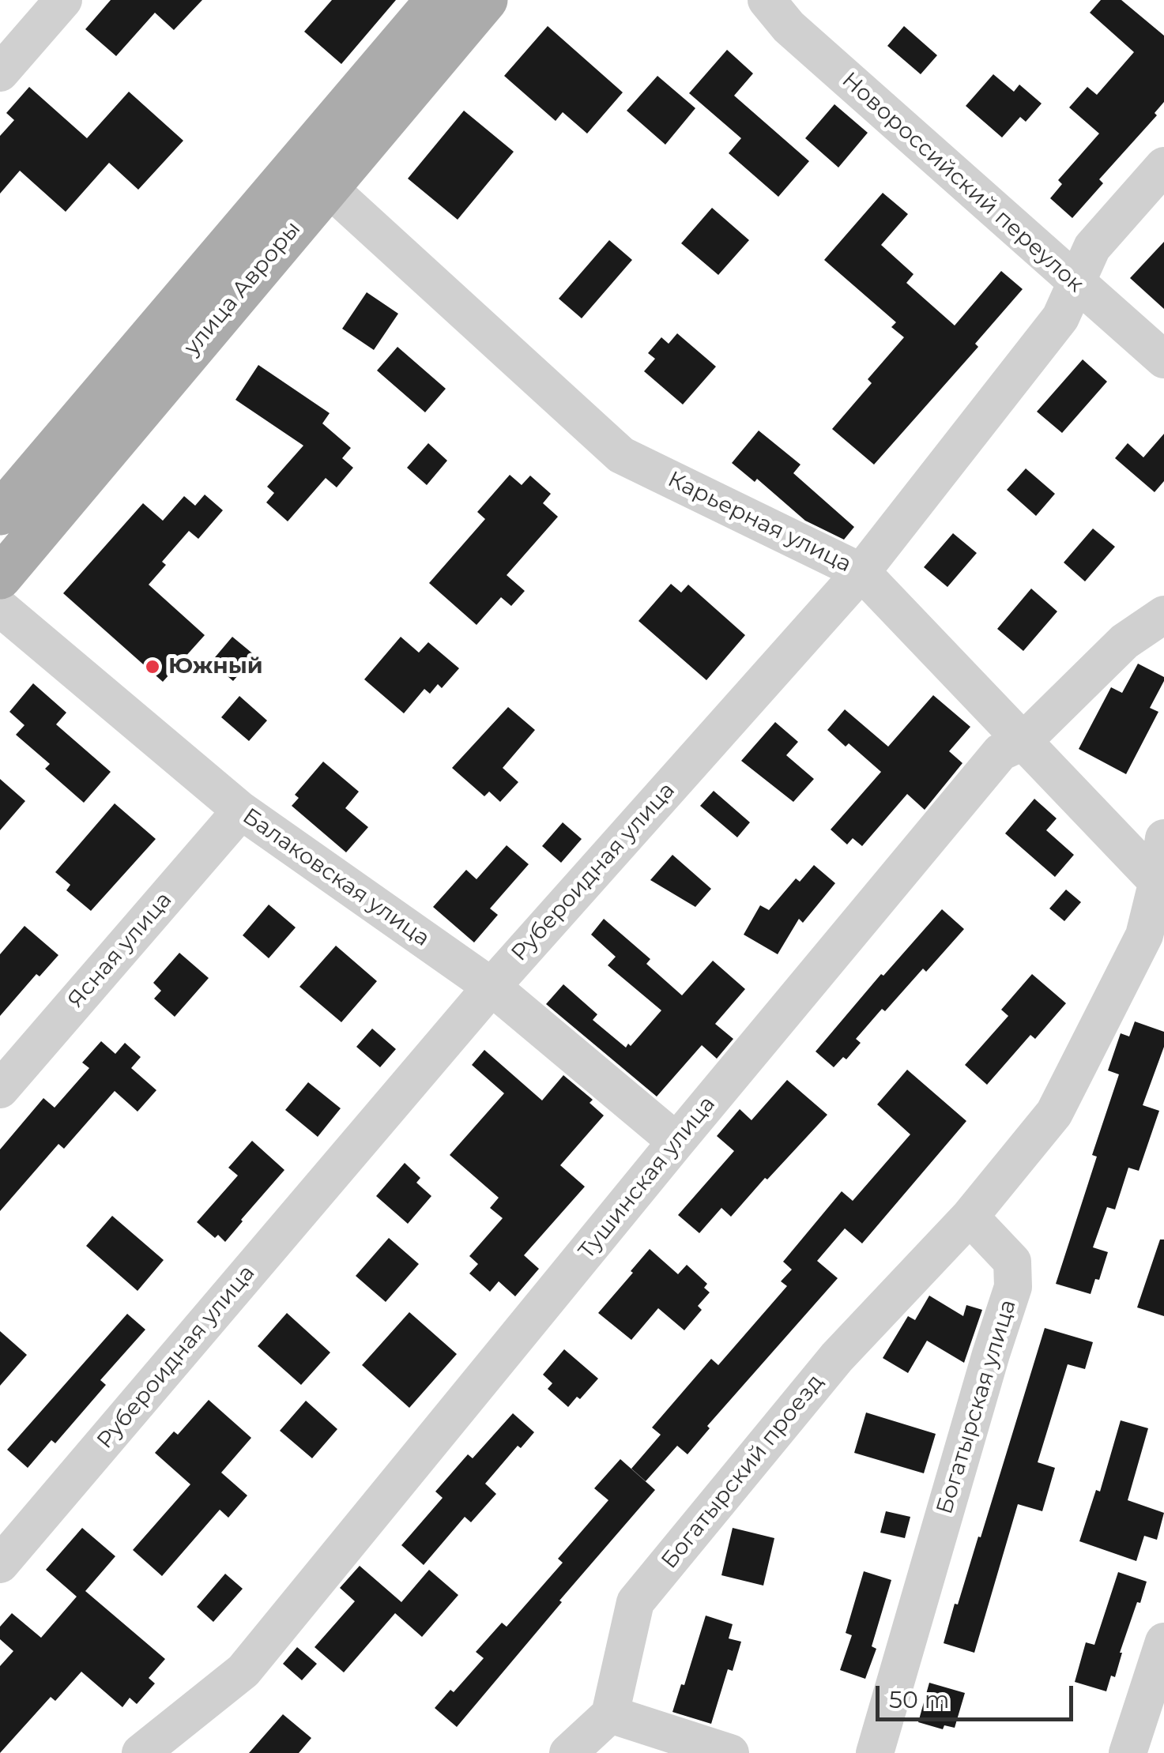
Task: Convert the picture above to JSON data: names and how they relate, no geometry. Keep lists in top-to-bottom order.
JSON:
{
  "streets": {
    "main road": ["улица Авроры"],
    "street": [
      "Новороссийский переулок",
      "Карьерная улица",
      "Рубероидная улица",
      "Балаковская улица",
      "Ясная улица",
      "Тушинская улица",
      "Богатырская улица",
      "Богатырский проезд"
    ]
  },
  "crossings": [
    ["Новороссийский переулок", "Рубероидная улица"],
    ["улица Авроры", "Карьерная улица"],
    ["Карьерная улица", "Рубероидная улица"],
    ["Карьерная улица", "Тушинская улица"],
    ["Рубероидная улица", "Балаковская улица"],
    ["Балаковская улица", "Ясная улица"],
    ["Балаковская улица", "Тушинская улица"],
    ["Богатырская улица", "Богатырский проезд"]
  ],
  "places": ["Южный"],
  "scale_bar": "50 m"
}
